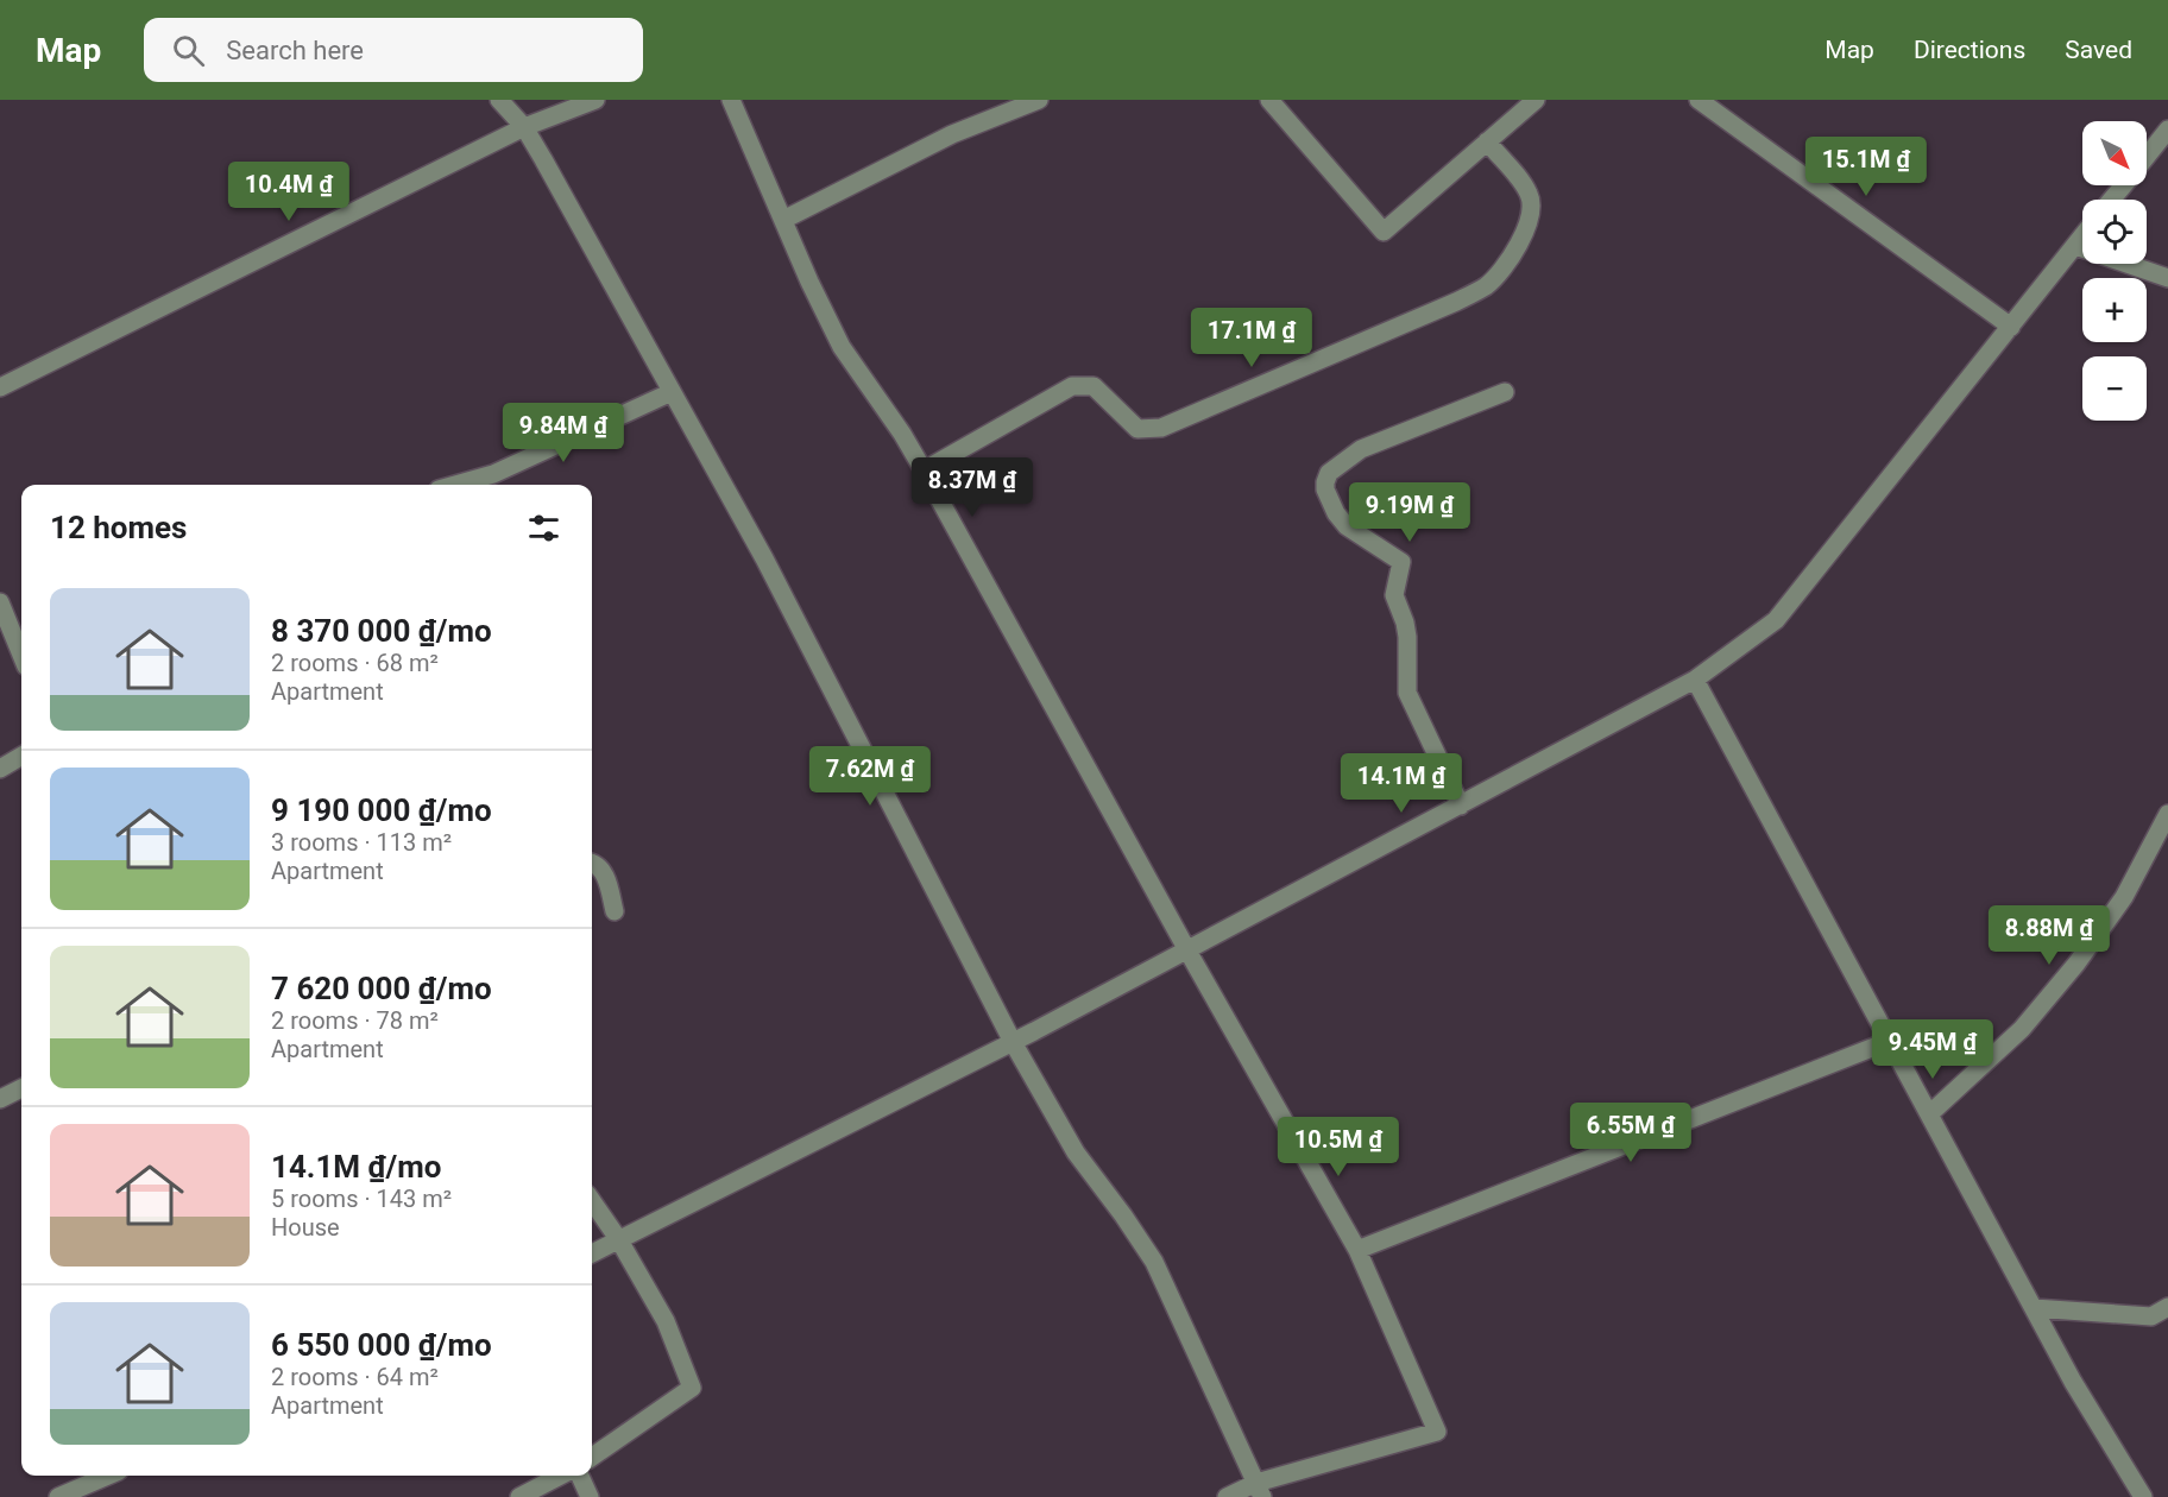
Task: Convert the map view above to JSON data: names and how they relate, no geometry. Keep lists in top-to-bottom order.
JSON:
{
  "north": "bottom right",
  "page": {
    "header": "Map",
    "search": "Search here",
    "nav": ["Map", "Directions", "Saved"],
    "map_buttons": ["+", "−"],
    "price": [
      "15.1M ₫",
      "10.4M ₫",
      "17.1M ₫",
      "9.84M ₫",
      "8.37M ₫",
      "9.19M ₫",
      "7.62M ₫",
      "14.1M ₫",
      "8.88M ₫",
      "9.45M ₫",
      "6.55M ₫",
      "10.5M ₫"
    ],
    "heading": "12 homes",
    "list": [
      {
        "name": "8 370 000 ₫/mo",
        "note": "2 rooms · 68 m² · Apartment"
      },
      {
        "name": "9 190 000 ₫/mo",
        "note": "3 rooms · 113 m² · Apartment"
      },
      {
        "name": "7 620 000 ₫/mo",
        "note": "2 rooms · 78 m² · Apartment"
      },
      {
        "name": "14.1M ₫/mo",
        "note": "5 rooms · 143 m² · House"
      },
      {
        "name": "6 550 000 ₫/mo",
        "note": "2 rooms · 64 m² · Apartment"
      }
    ]
  }
}
